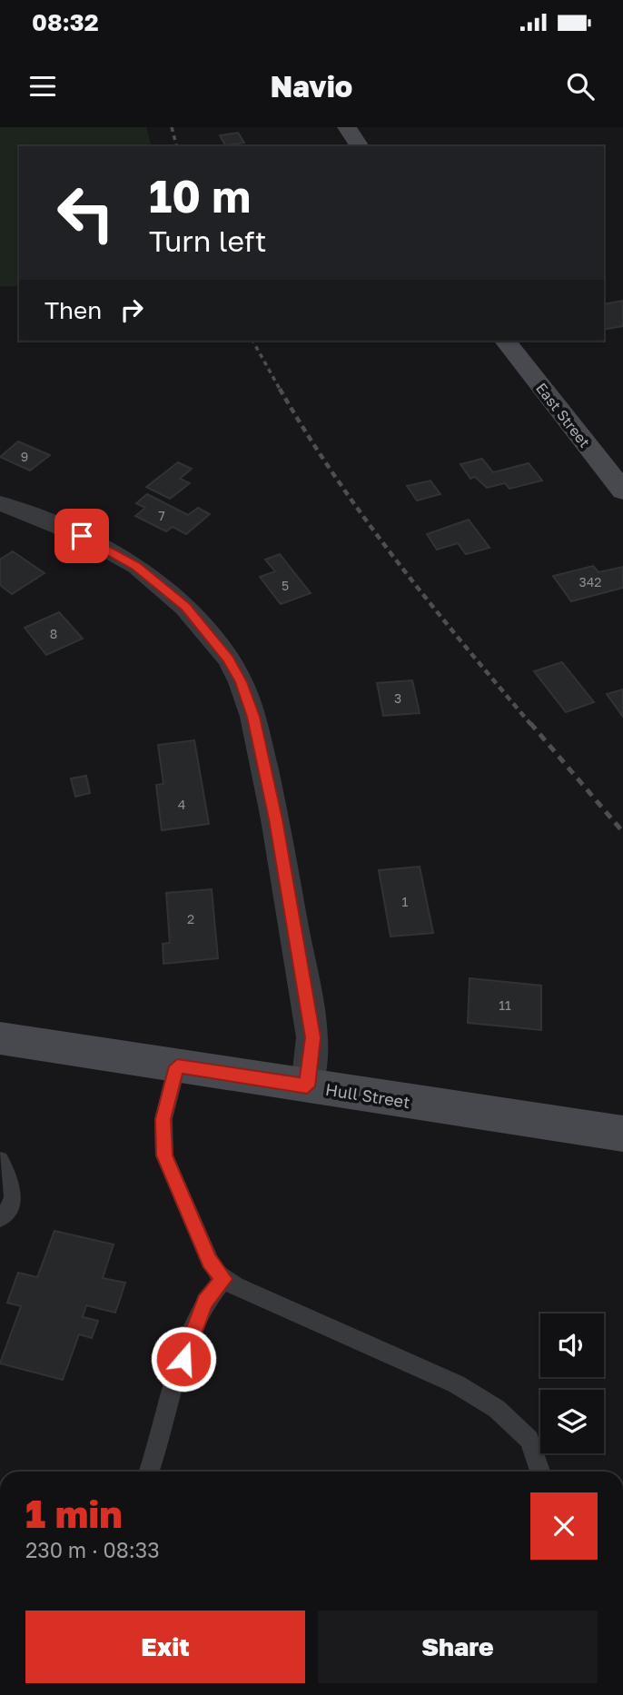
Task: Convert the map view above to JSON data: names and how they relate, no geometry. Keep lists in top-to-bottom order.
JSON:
{
  "streets": {
    "main road": ["East Street", "Hull Street"]
  },
  "house_numbers": [
    "9",
    "7",
    "342",
    "5",
    "8",
    "3",
    "4",
    "1",
    "2",
    "11"
  ],
  "page": {
    "status": "08:32",
    "header": "Navio",
    "turn": ["10 m", "Turn left"],
    "then": "Then",
    "heading": ["1 min", "230 m · 08:33"],
    "buttons": ["Exit", "Share"]
  }
}
